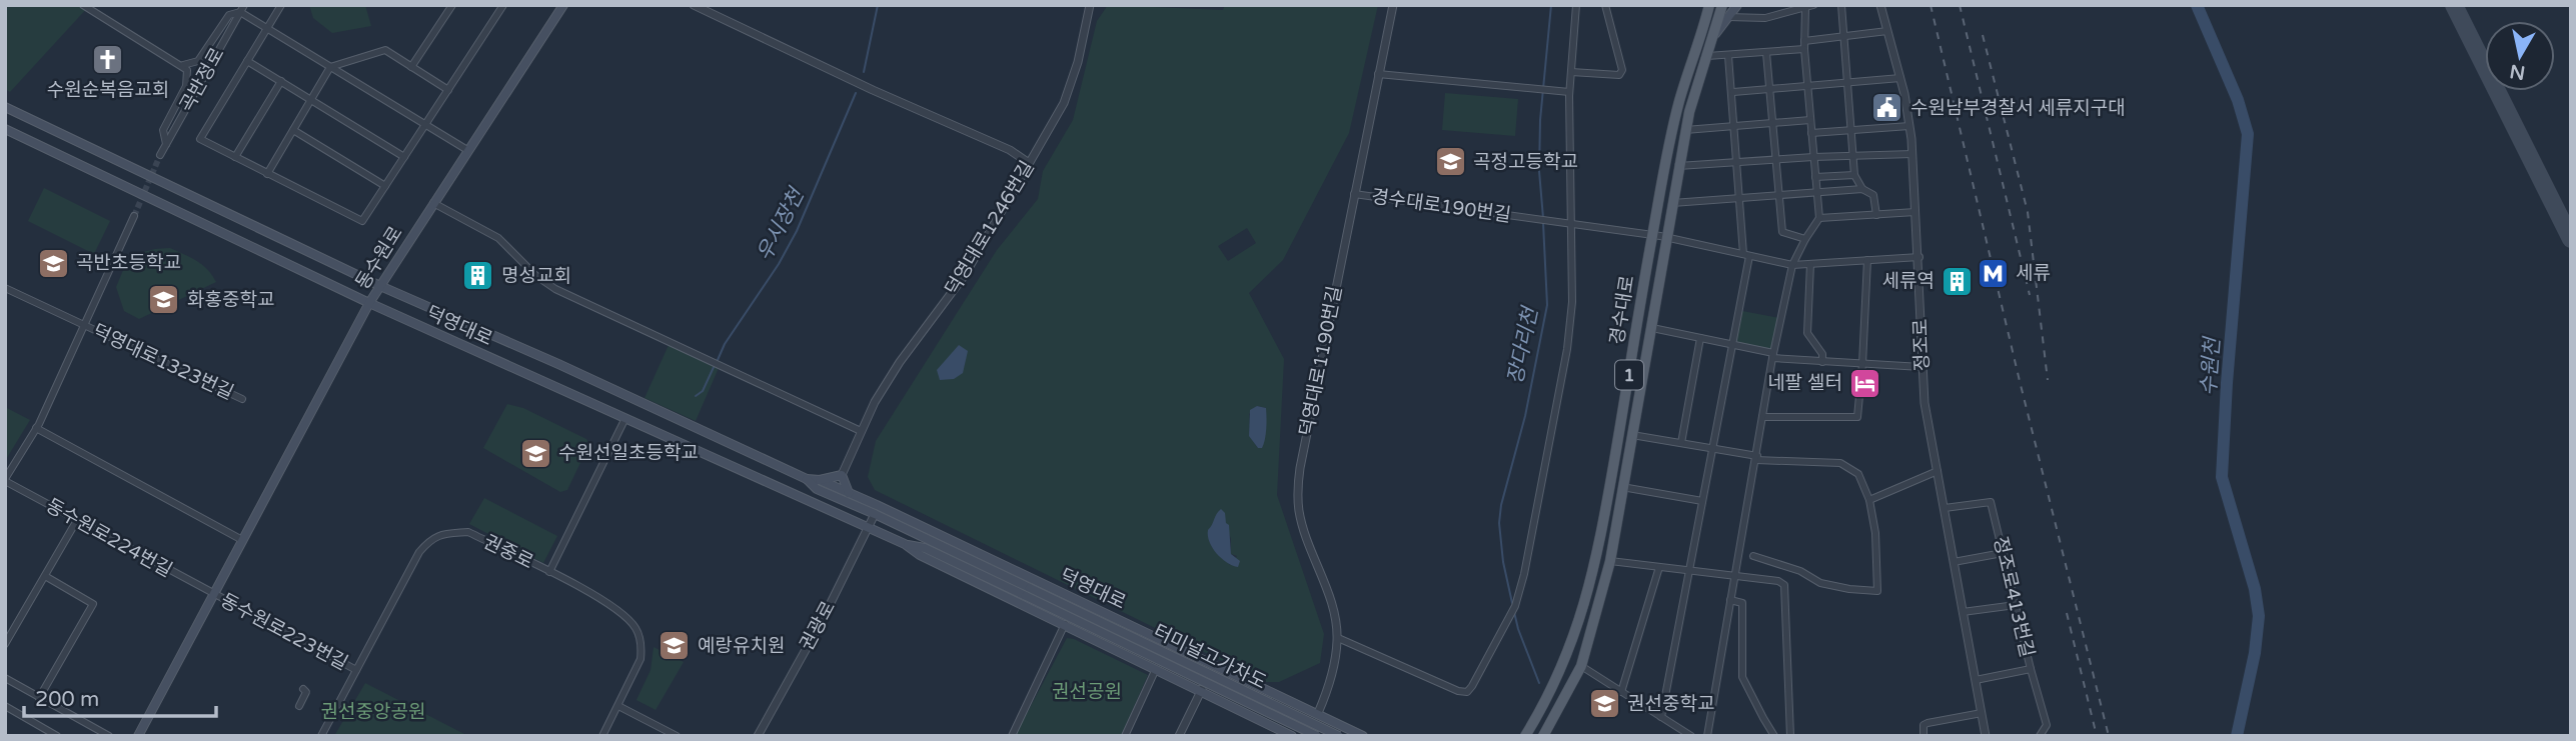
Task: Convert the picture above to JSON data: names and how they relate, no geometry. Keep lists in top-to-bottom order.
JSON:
{
  "streets": {
    "main road": [
      "동수원로",
      "경수대로",
      "덕영대로",
      "1",
      "터미널고가차도"
    ],
    "street": [
      "곡반정로",
      "경수대로190번길",
      "덕영대로1246번길",
      "정조로",
      "덕영대로1190번길",
      "덕영대로1323번길",
      "동수원로224번길",
      "권중로",
      "정조로413번길",
      "권광로",
      "동수원로223번길"
    ]
  },
  "crossings": [
    ["경수대로190번길", "덕영대로1190번길"],
    ["동수원로", "덕영대로"],
    ["동수원로", "동수원로224번길"],
    ["동수원로", "동수원로223번길"],
    ["덕영대로", "덕영대로1190번길"],
    ["덕영대로", "권광로"],
    ["덕영대로", "터미널고가차도"],
    ["정조로", "정조로413번길"],
    ["덕영대로1323번길", "동수원로224번길"],
    ["동수원로224번길", "동수원로223번길"],
    ["권중로", "동수원로223번길"]
  ],
  "water": ["우시장천", "장다리천", "수원천"],
  "parks": ["권선공원", "권선중앙공원"],
  "places": {
    "church": ["수원순복음교회"],
    "public building": ["수원남부경찰서 세류지구대"],
    "school or university": [
      "곡정고등학교",
      "곡반초등학교",
      "화홍중학교",
      "수원선일초등학교",
      "예랑유치원",
      "권선중학교"
    ],
    "metro station": ["세류"],
    "building": ["명성교회", "세류역"],
    "hotel": ["네팔 셀터"]
  },
  "scale_bar": "200 m",
  "north": "bottom"
}
